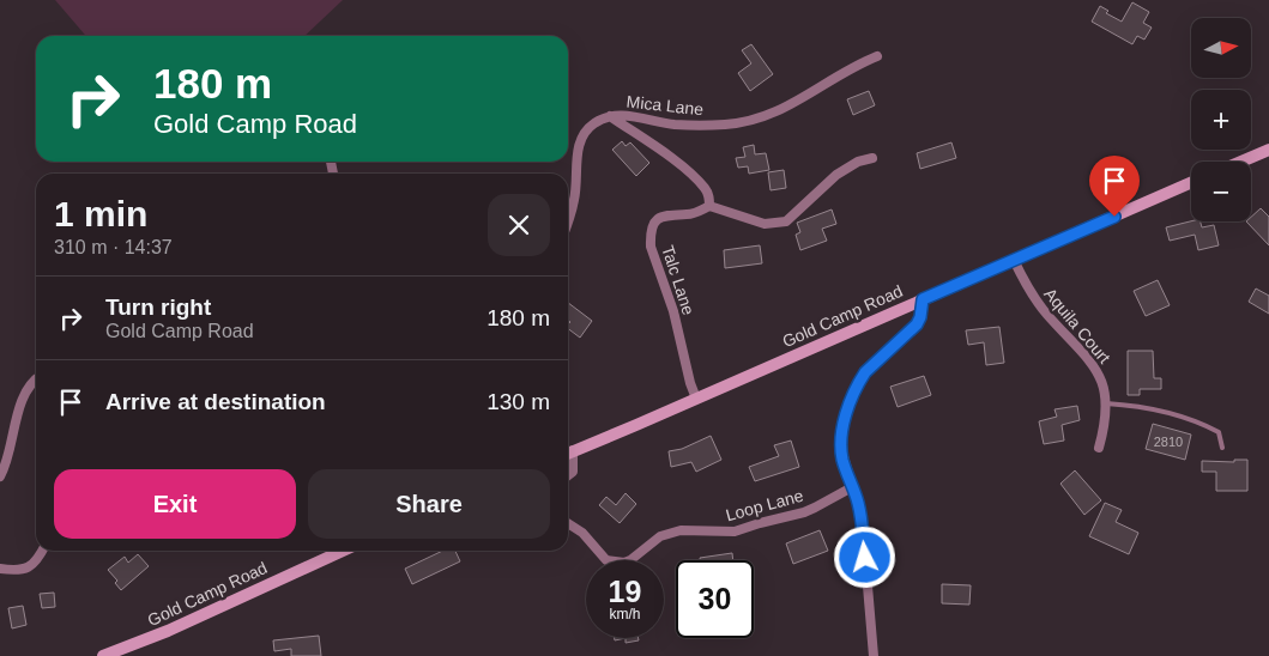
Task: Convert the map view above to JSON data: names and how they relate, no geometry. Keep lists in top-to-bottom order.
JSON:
{
  "streets": {
    "street": [
      "Mica Lane",
      "Talc Lane",
      "Gold Camp Road",
      "Aquila Court",
      "Loop Lane"
    ]
  },
  "crossings": [
    ["Talc Lane", "Gold Camp Road"],
    ["Gold Camp Road", "Aquila Court"]
  ],
  "house_numbers": ["2810"],
  "north": "right",
  "page": {
    "map_buttons": ["+", "−"],
    "turn": ["180 m", "Gold Camp Road"],
    "heading": ["1 min", "310 m · 14:37"],
    "list": [
      {
        "name": "Turn right",
        "note": "Gold Camp Road",
        "value": "180 m"
      },
      {
        "name": "Arrive at destination",
        "value": "130 m"
      }
    ],
    "buttons": ["Exit", "Share"],
    "speed": "19 km/h",
    "limit": "30"
  }
}
